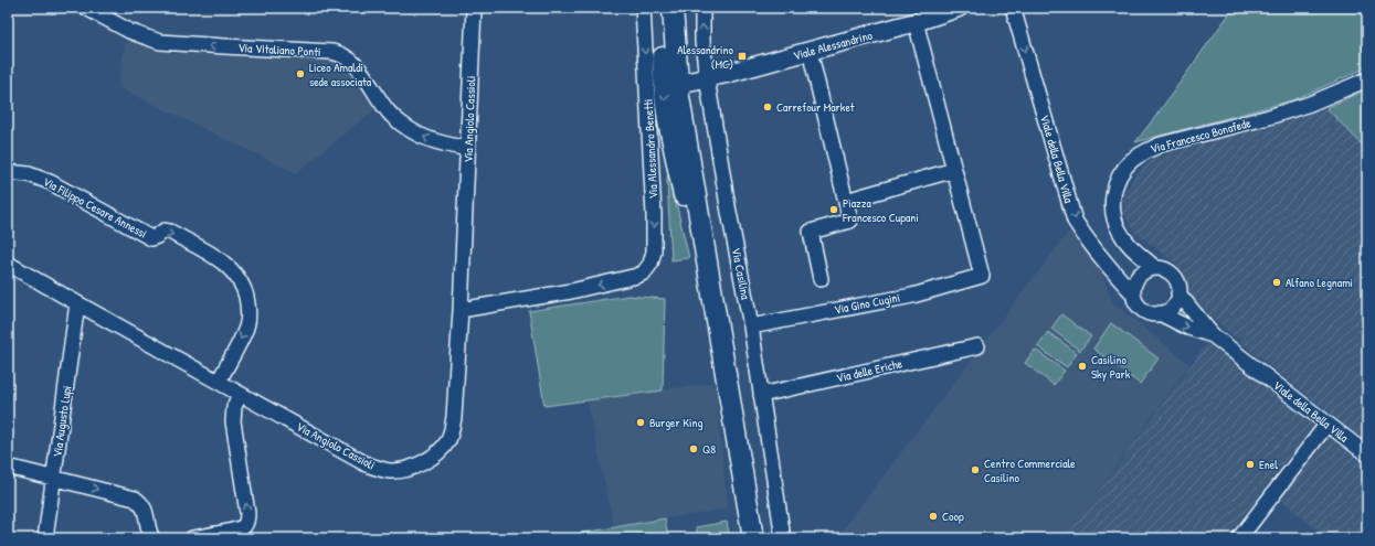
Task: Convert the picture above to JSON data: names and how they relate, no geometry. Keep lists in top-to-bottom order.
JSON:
{
  "streets": {
    "street": [
      "Viale Alessandrino",
      "Via Vitaliano Ponti",
      "Via Angiolo Cassioli",
      "Via Francesco Bonafede",
      "Via Alessandro Benetti",
      "Viale della Bella Villa",
      "Via Filippo Cesare Annessi",
      "Via Casilina",
      "Via Gino Cugini",
      "Via delle Eriche",
      "Via Augusto Lupi"
    ]
  },
  "crossings": [
    ["Viale Alessandrino", "Via Casilina"],
    ["Via Vitaliano Ponti", "Via Angiolo Cassioli"],
    ["Via Angiolo Cassioli", "Via Alessandro Benetti"],
    ["Via Angiolo Cassioli", "Via Filippo Cesare Annessi"],
    ["Via Angiolo Cassioli", "Via Augusto Lupi"],
    ["Via Francesco Bonafede", "Viale della Bella Villa"],
    ["Via Casilina", "Via Gino Cugini"],
    ["Via Casilina", "Via delle Eriche"]
  ],
  "one_way": ["Via Vitaliano Ponti"],
  "places": {
    "transit": ["Alessandrino (MC)"],
    "other": [
      "Liceo Amaldi sede associata",
      "Carrefour Market",
      "Piazza Francesco Cupani",
      "Alfano Legnami",
      "Casilino Sky Park",
      "Burger King",
      "Q8",
      "Enel",
      "Centro Commerciale Casilino",
      "Coop"
    ]
  }
}
